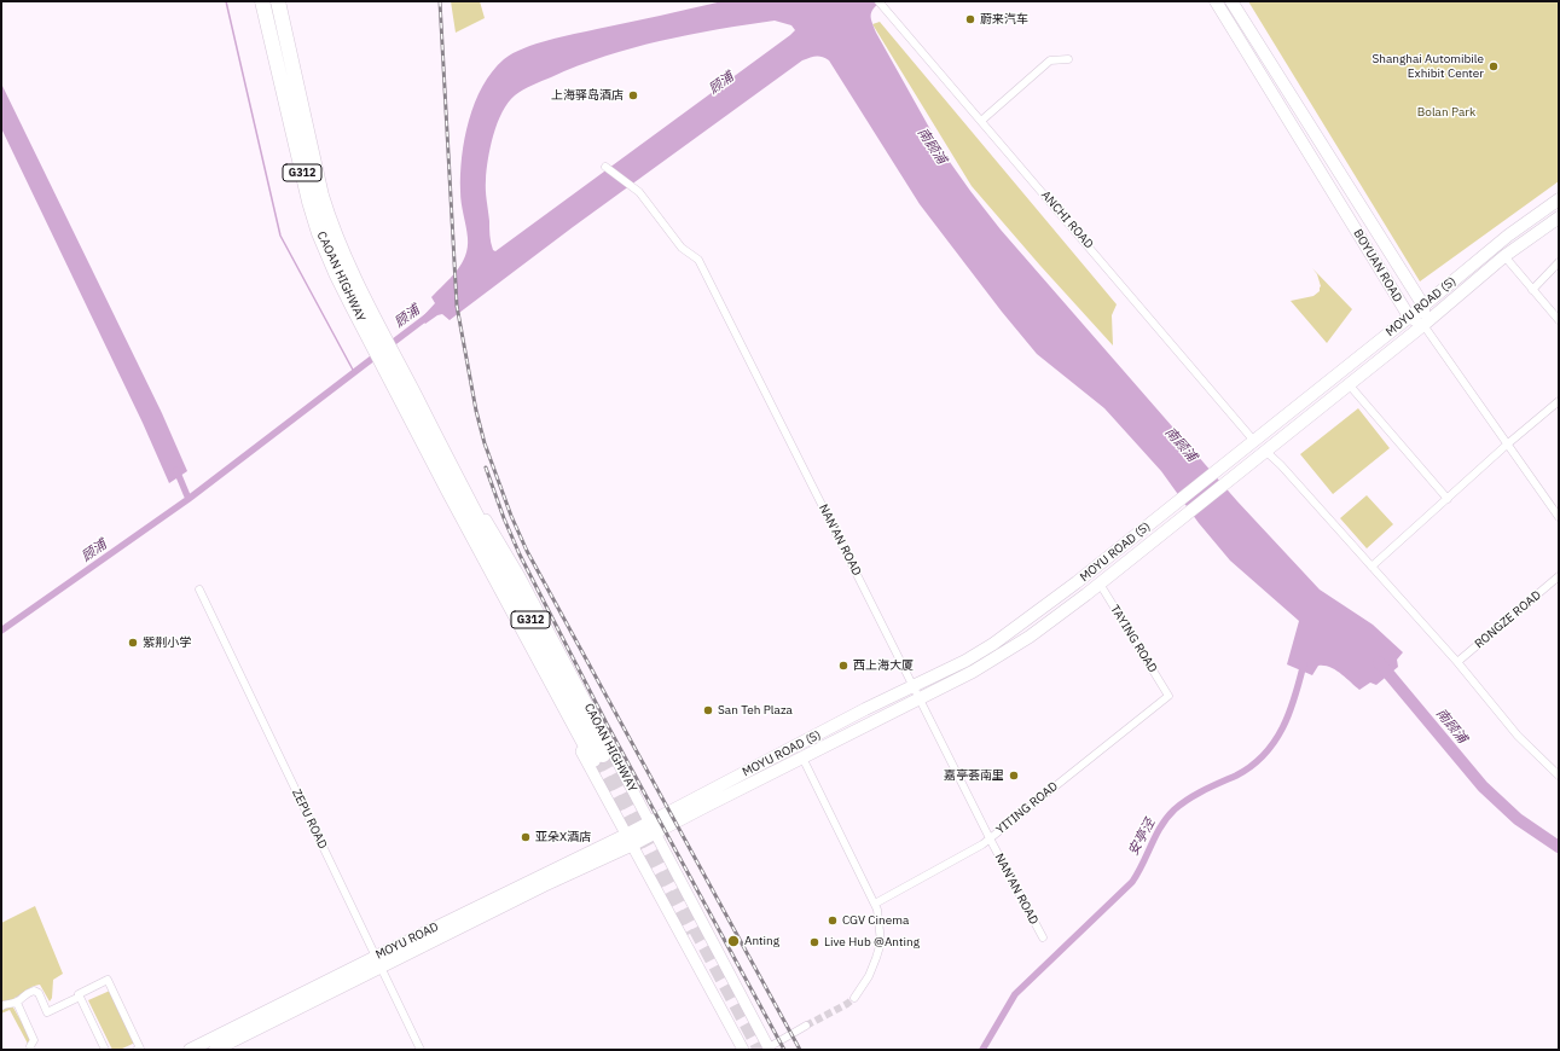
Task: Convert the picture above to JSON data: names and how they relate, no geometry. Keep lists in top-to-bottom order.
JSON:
{
  "streets": {
    "highway": ["G312", "CAOAN HIGHWAY"],
    "main road": ["BOYUAN ROAD", "MOYU ROAD (S)", "MOYU ROAD"],
    "street": [
      "ANCHI ROAD",
      "NAN'AN ROAD",
      "RONGZE ROAD",
      "TAYING ROAD",
      "YITING ROAD",
      "ZEPU ROAD"
    ]
  },
  "crossings": [
    ["ANCHI ROAD", "MOYU ROAD (S)"],
    ["BOYUAN ROAD", "MOYU ROAD (S)"],
    ["CAOAN HIGHWAY", "MOYU ROAD (S)"],
    ["CAOAN HIGHWAY", "MOYU ROAD"],
    ["MOYU ROAD (S)", "NAN'AN ROAD"],
    ["MOYU ROAD (S)", "TAYING ROAD"],
    ["MOYU ROAD (S)", "MOYU ROAD"],
    ["NAN'AN ROAD", "YITING ROAD"],
    ["TAYING ROAD", "YITING ROAD"],
    ["ZEPU ROAD", "MOYU ROAD"]
  ],
  "water": ["顾浦", "南顾浦", "安亭泾"],
  "parks": ["Bolan Park"],
  "places": [
    "蔚来汽车",
    "Shanghai Automibile Exhibit Center",
    "上海驿岛酒店",
    "紫荆小学",
    "西上海大厦",
    "San Teh Plaza",
    "嘉亭荟南里",
    "亚朵X酒店",
    "CGV Cinema",
    "Anting",
    "Live Hub @Anting"
  ]
}
